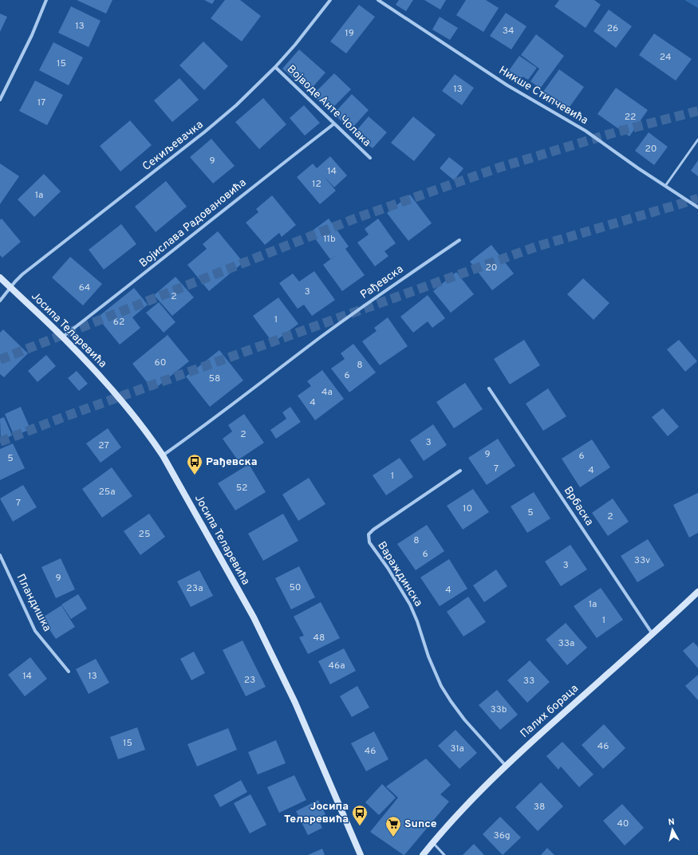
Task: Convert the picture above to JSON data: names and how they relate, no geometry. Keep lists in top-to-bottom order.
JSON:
{
  "streets": {
    "street": [
      "Никше Стипчевића",
      "Војводе Анте Чолака",
      "Секиљевачка",
      "Војислава Радовановића",
      "Рађевска",
      "Јосипа Теларевића",
      "Врбаска",
      "Вараждинска",
      "Пландишка",
      "Палих бораца"
    ]
  },
  "crossings": [
    ["Војводе Анте Чолака", "Секиљевачка"],
    ["Војводе Анте Чолака", "Војислава Радовановића"],
    ["Секиљевачка", "Јосипа Теларевића"],
    ["Војислава Радовановића", "Јосипа Теларевића"],
    ["Рађевска", "Јосипа Теларевића"],
    ["Врбаска", "Палих бораца"],
    ["Вараждинска", "Палих бораца"]
  ],
  "places": {
    "bus stop": ["Рађевска", "Јосипа Теларевића"],
    "supermarket": ["Sunce"]
  },
  "house_numbers": [
    "13",
    "26",
    "34",
    "19",
    "24",
    "15",
    "13",
    "17",
    "22",
    "20",
    "9",
    "14",
    "12",
    "1a",
    "11b",
    "20",
    "64",
    "3",
    "2",
    "1",
    "62",
    "60",
    "8",
    "6",
    "58",
    "4a",
    "4",
    "2",
    "3",
    "27",
    "9",
    "6",
    "5",
    "7",
    "4",
    "1",
    "52",
    "25a",
    "7",
    "10",
    "5",
    "2",
    "25",
    "8",
    "6",
    "33v",
    "3",
    "9",
    "50",
    "23a",
    "4",
    "1a",
    "1",
    "48",
    "33a",
    "46a",
    "14",
    "13",
    "23",
    "33",
    "33b",
    "15",
    "46",
    "31a",
    "46",
    "38",
    "40",
    "36g"
  ],
  "north": "top"
}
